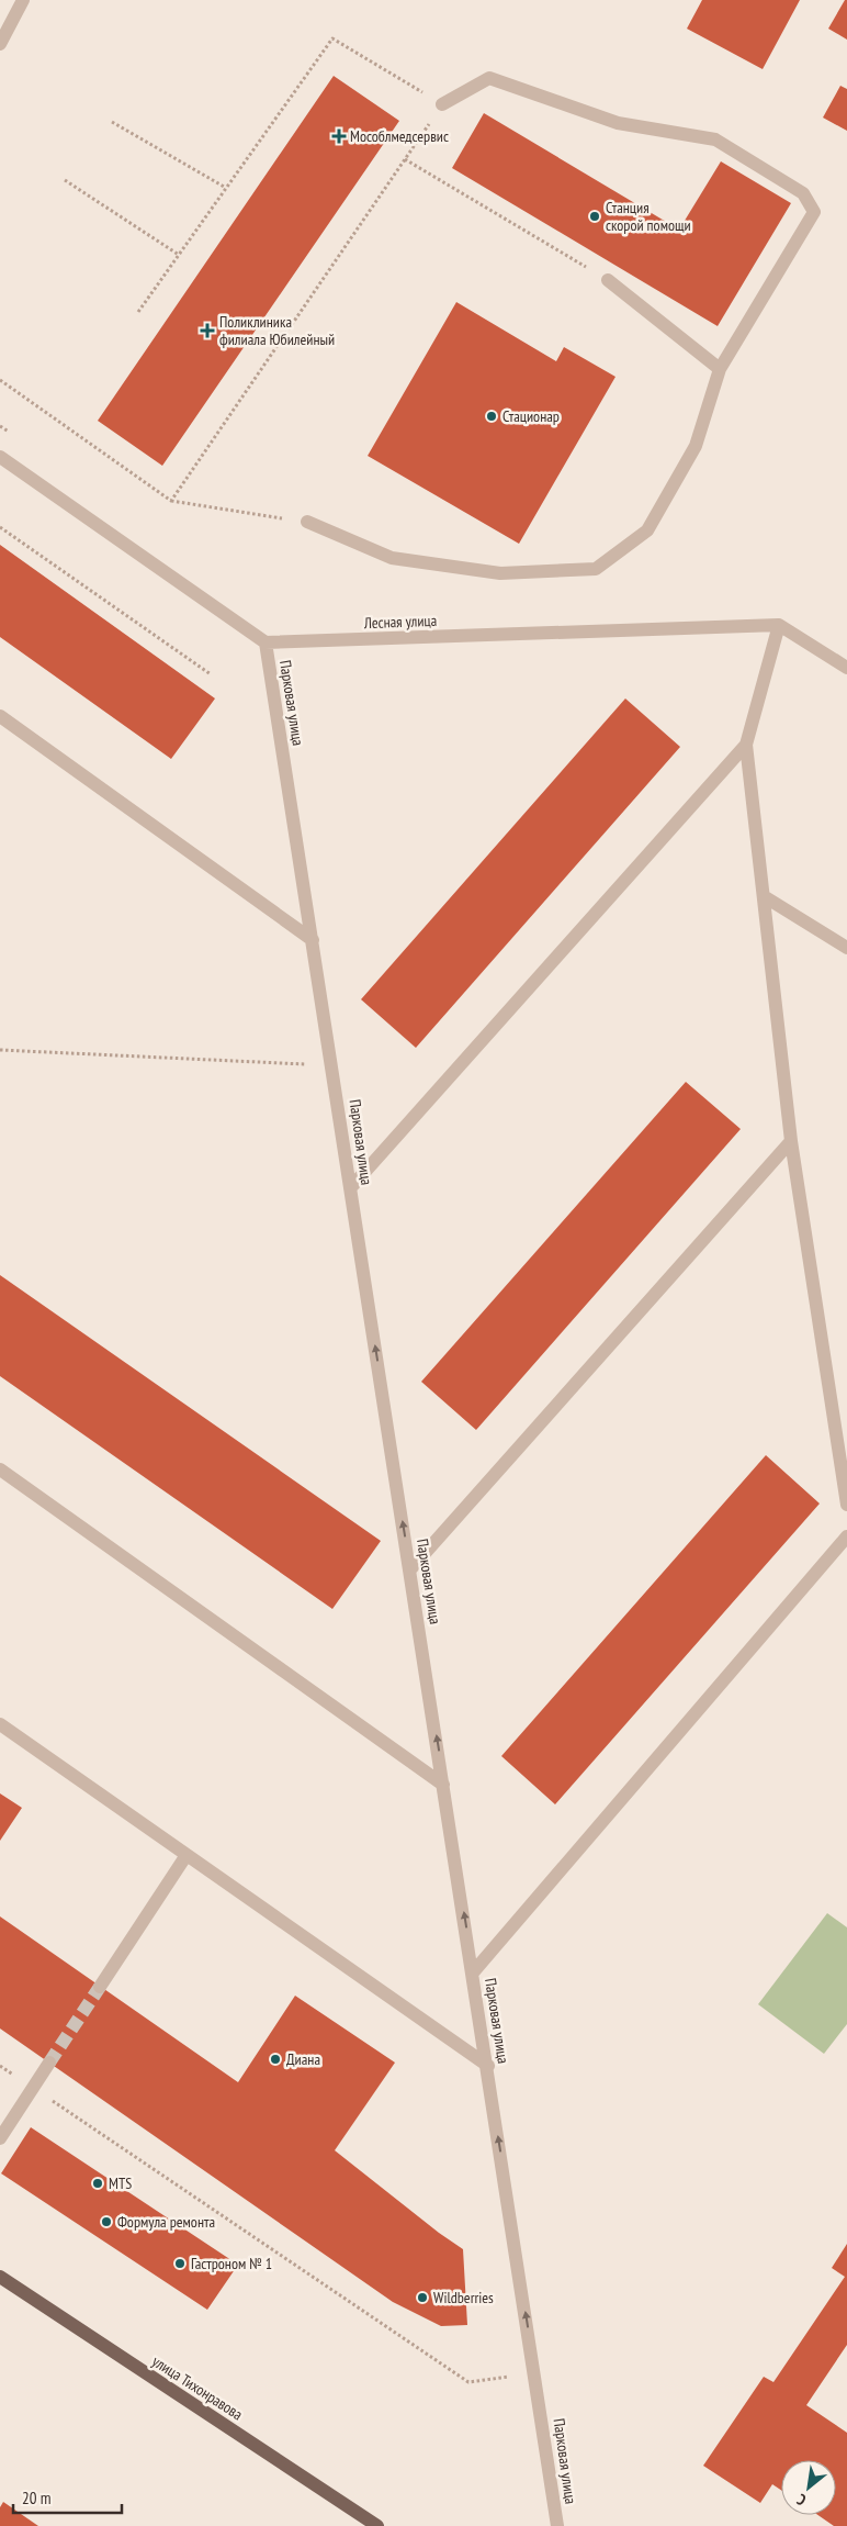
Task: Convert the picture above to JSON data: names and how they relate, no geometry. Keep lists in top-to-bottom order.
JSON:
{
  "streets": {
    "main road": ["улица Тихонравова"],
    "street": ["Лесная улица", "Парковая улица"]
  },
  "crossings": [
    ["Лесная улица", "Парковая улица"]
  ],
  "one_way": ["Парковая улица"],
  "places": {
    "health": ["Мособлмедсервис", "Поликлиника филиала Юбилейный"],
    "other": [
      "Станция скорой помощи",
      "Стационар",
      "Диана",
      "MTS",
      "Формула ремонта",
      "Гастроном № 1",
      "Wildberries"
    ]
  },
  "scale_bar": "20 m",
  "north": "bottom left"
}
